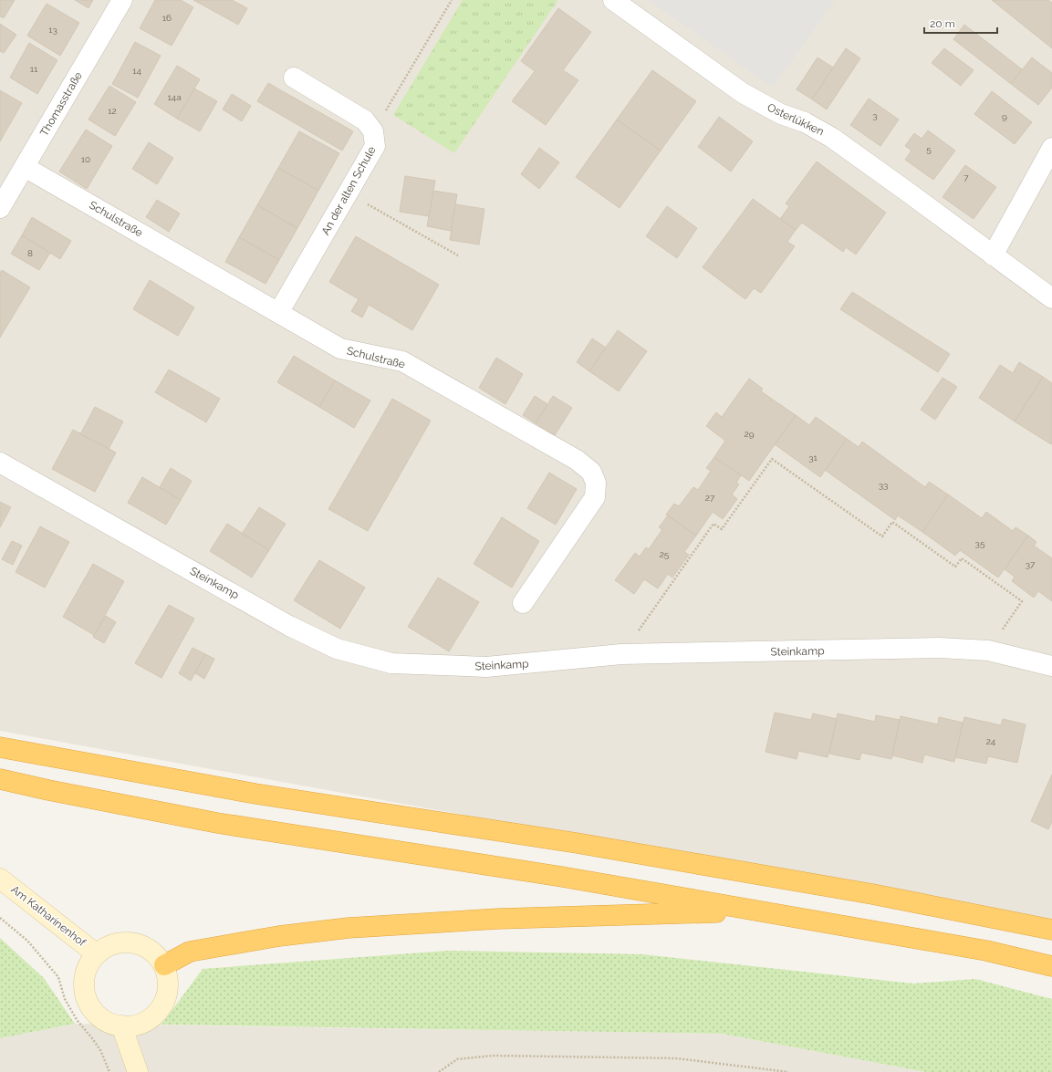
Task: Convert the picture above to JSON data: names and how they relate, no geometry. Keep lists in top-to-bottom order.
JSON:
{
  "streets": {
    "main road": ["Am Katharinenhof"],
    "street": [
      "Thomasstraße",
      "Osterlükken",
      "An der alten Schule",
      "Schulstraße",
      "Steinkamp"
    ]
  },
  "crossings": [
    ["Thomasstraße", "Schulstraße"],
    ["An der alten Schule", "Schulstraße"]
  ],
  "house_numbers": [
    "16",
    "13",
    "11",
    "14",
    "14a",
    "12",
    "3",
    "9",
    "5",
    "10",
    "7",
    "8",
    "29",
    "31",
    "33",
    "27",
    "35",
    "25",
    "37",
    "24"
  ],
  "scale_bar": "20 m"
}
